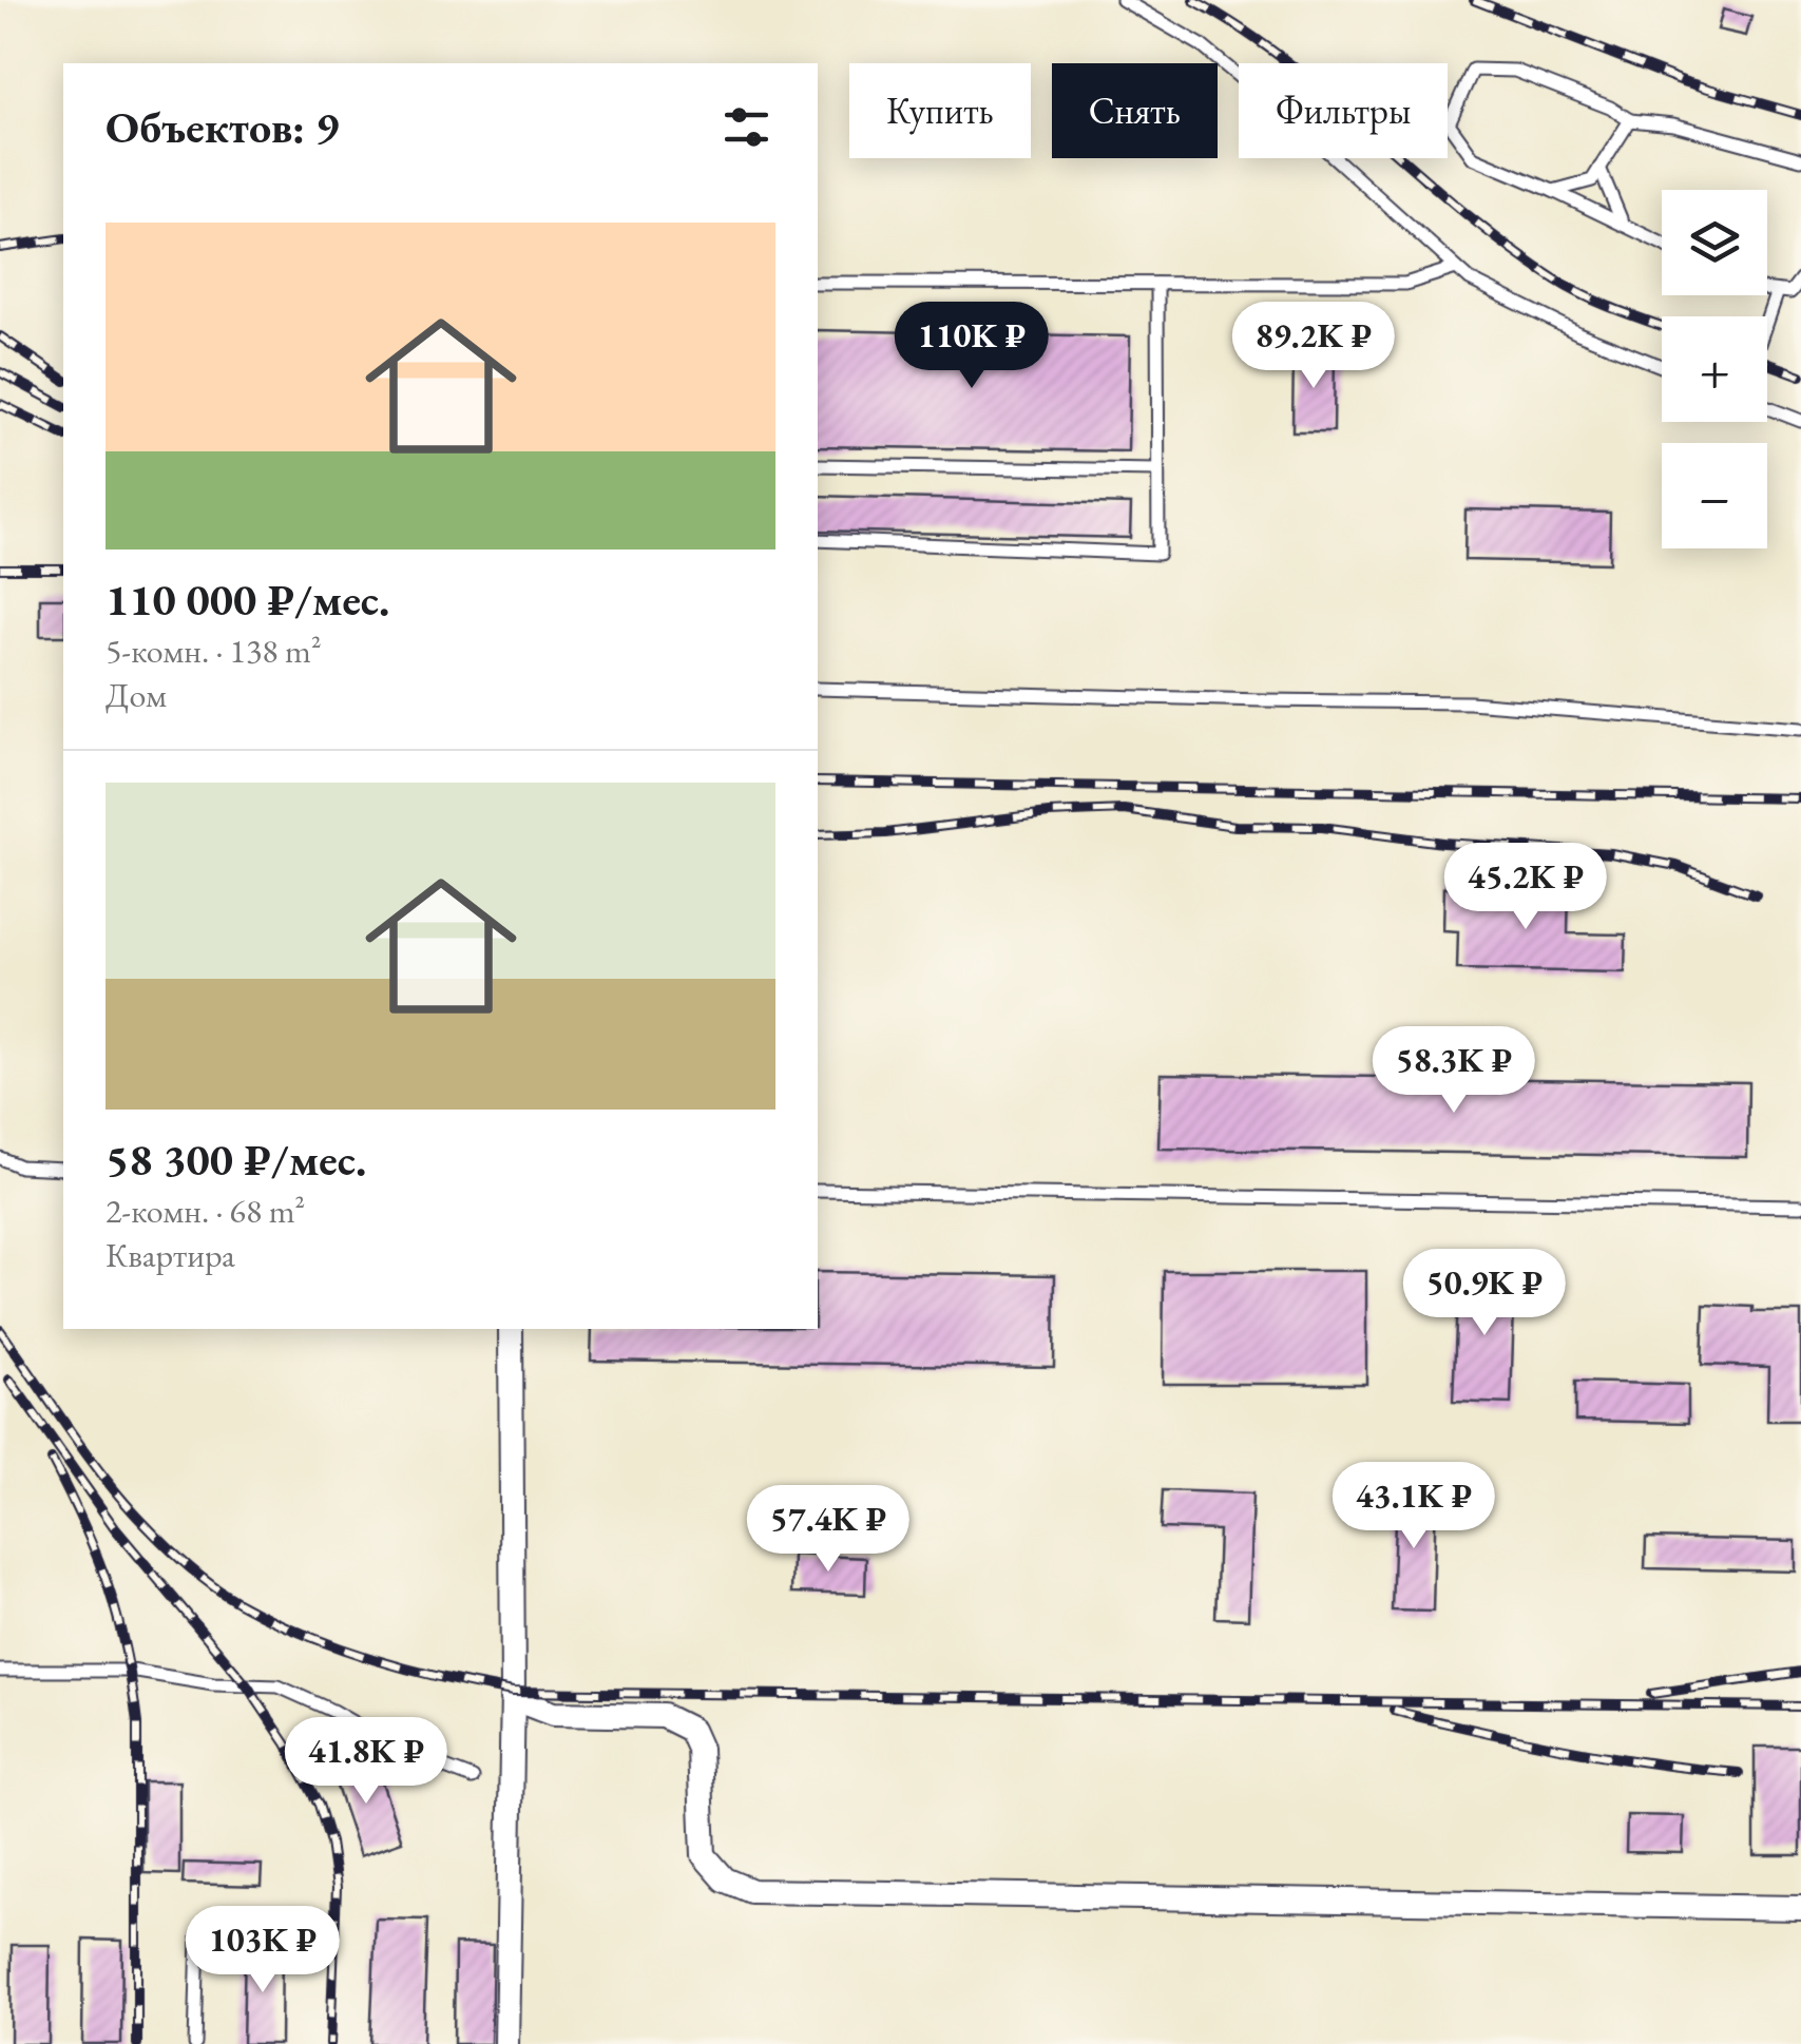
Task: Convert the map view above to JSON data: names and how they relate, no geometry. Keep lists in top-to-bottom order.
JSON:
{
  "page": {
    "chip": ["Купить", "Снять", "Фильтры"],
    "heading": "Объектов: 9",
    "map_buttons": ["+", "−"],
    "list": [
      {
        "name": "110 000 ₽/мес.",
        "note": "5-комн. · 138 m² · Дом"
      },
      {
        "name": "58 300 ₽/мес.",
        "note": "2-комн. · 68 m² · Квартира"
      }
    ],
    "price": [
      "110K ₽",
      "89.2K ₽",
      "45.2K ₽",
      "58.3K ₽",
      "50.9K ₽",
      "43.1K ₽",
      "57.4K ₽",
      "41.8K ₽",
      "103K ₽"
    ]
  }
}
